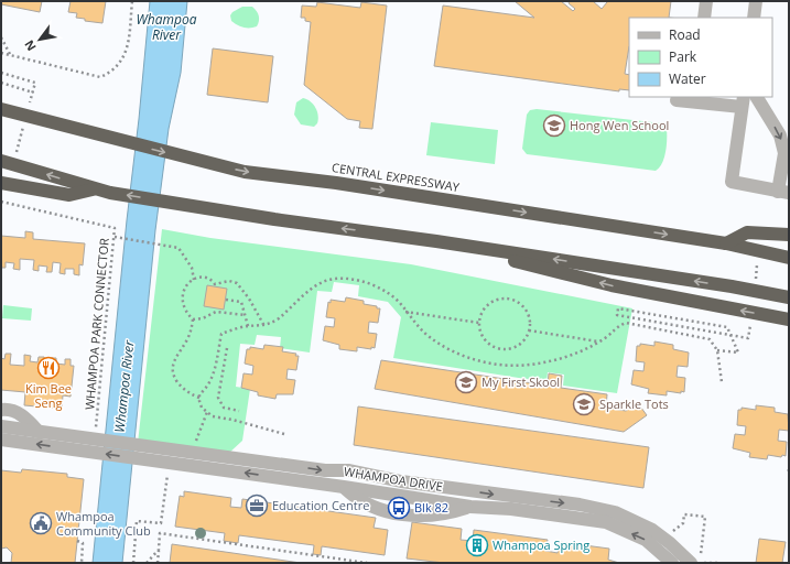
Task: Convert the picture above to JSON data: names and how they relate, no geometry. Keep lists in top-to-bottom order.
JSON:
{
  "streets": {
    "highway": ["CENTRAL EXPRESSWAY"],
    "street": ["WHAMPOA DRIVE"],
    "path": ["WHAMPOA PARK CONNECTOR"]
  },
  "water": ["Whampoa River"],
  "places": {
    "school or university": ["Hong Wen School", "My First Skool", "Sparkle Tots"],
    "restaurant": ["Kim Bee Seng"],
    "office": ["Education Centre"],
    "bus stop": ["Blk 82"],
    "public building": ["Whampoa Community Club"],
    "building": ["Whampoa Spring"]
  },
  "legend": ["Road", "Park", "Water"],
  "north": "bottom left"
}
